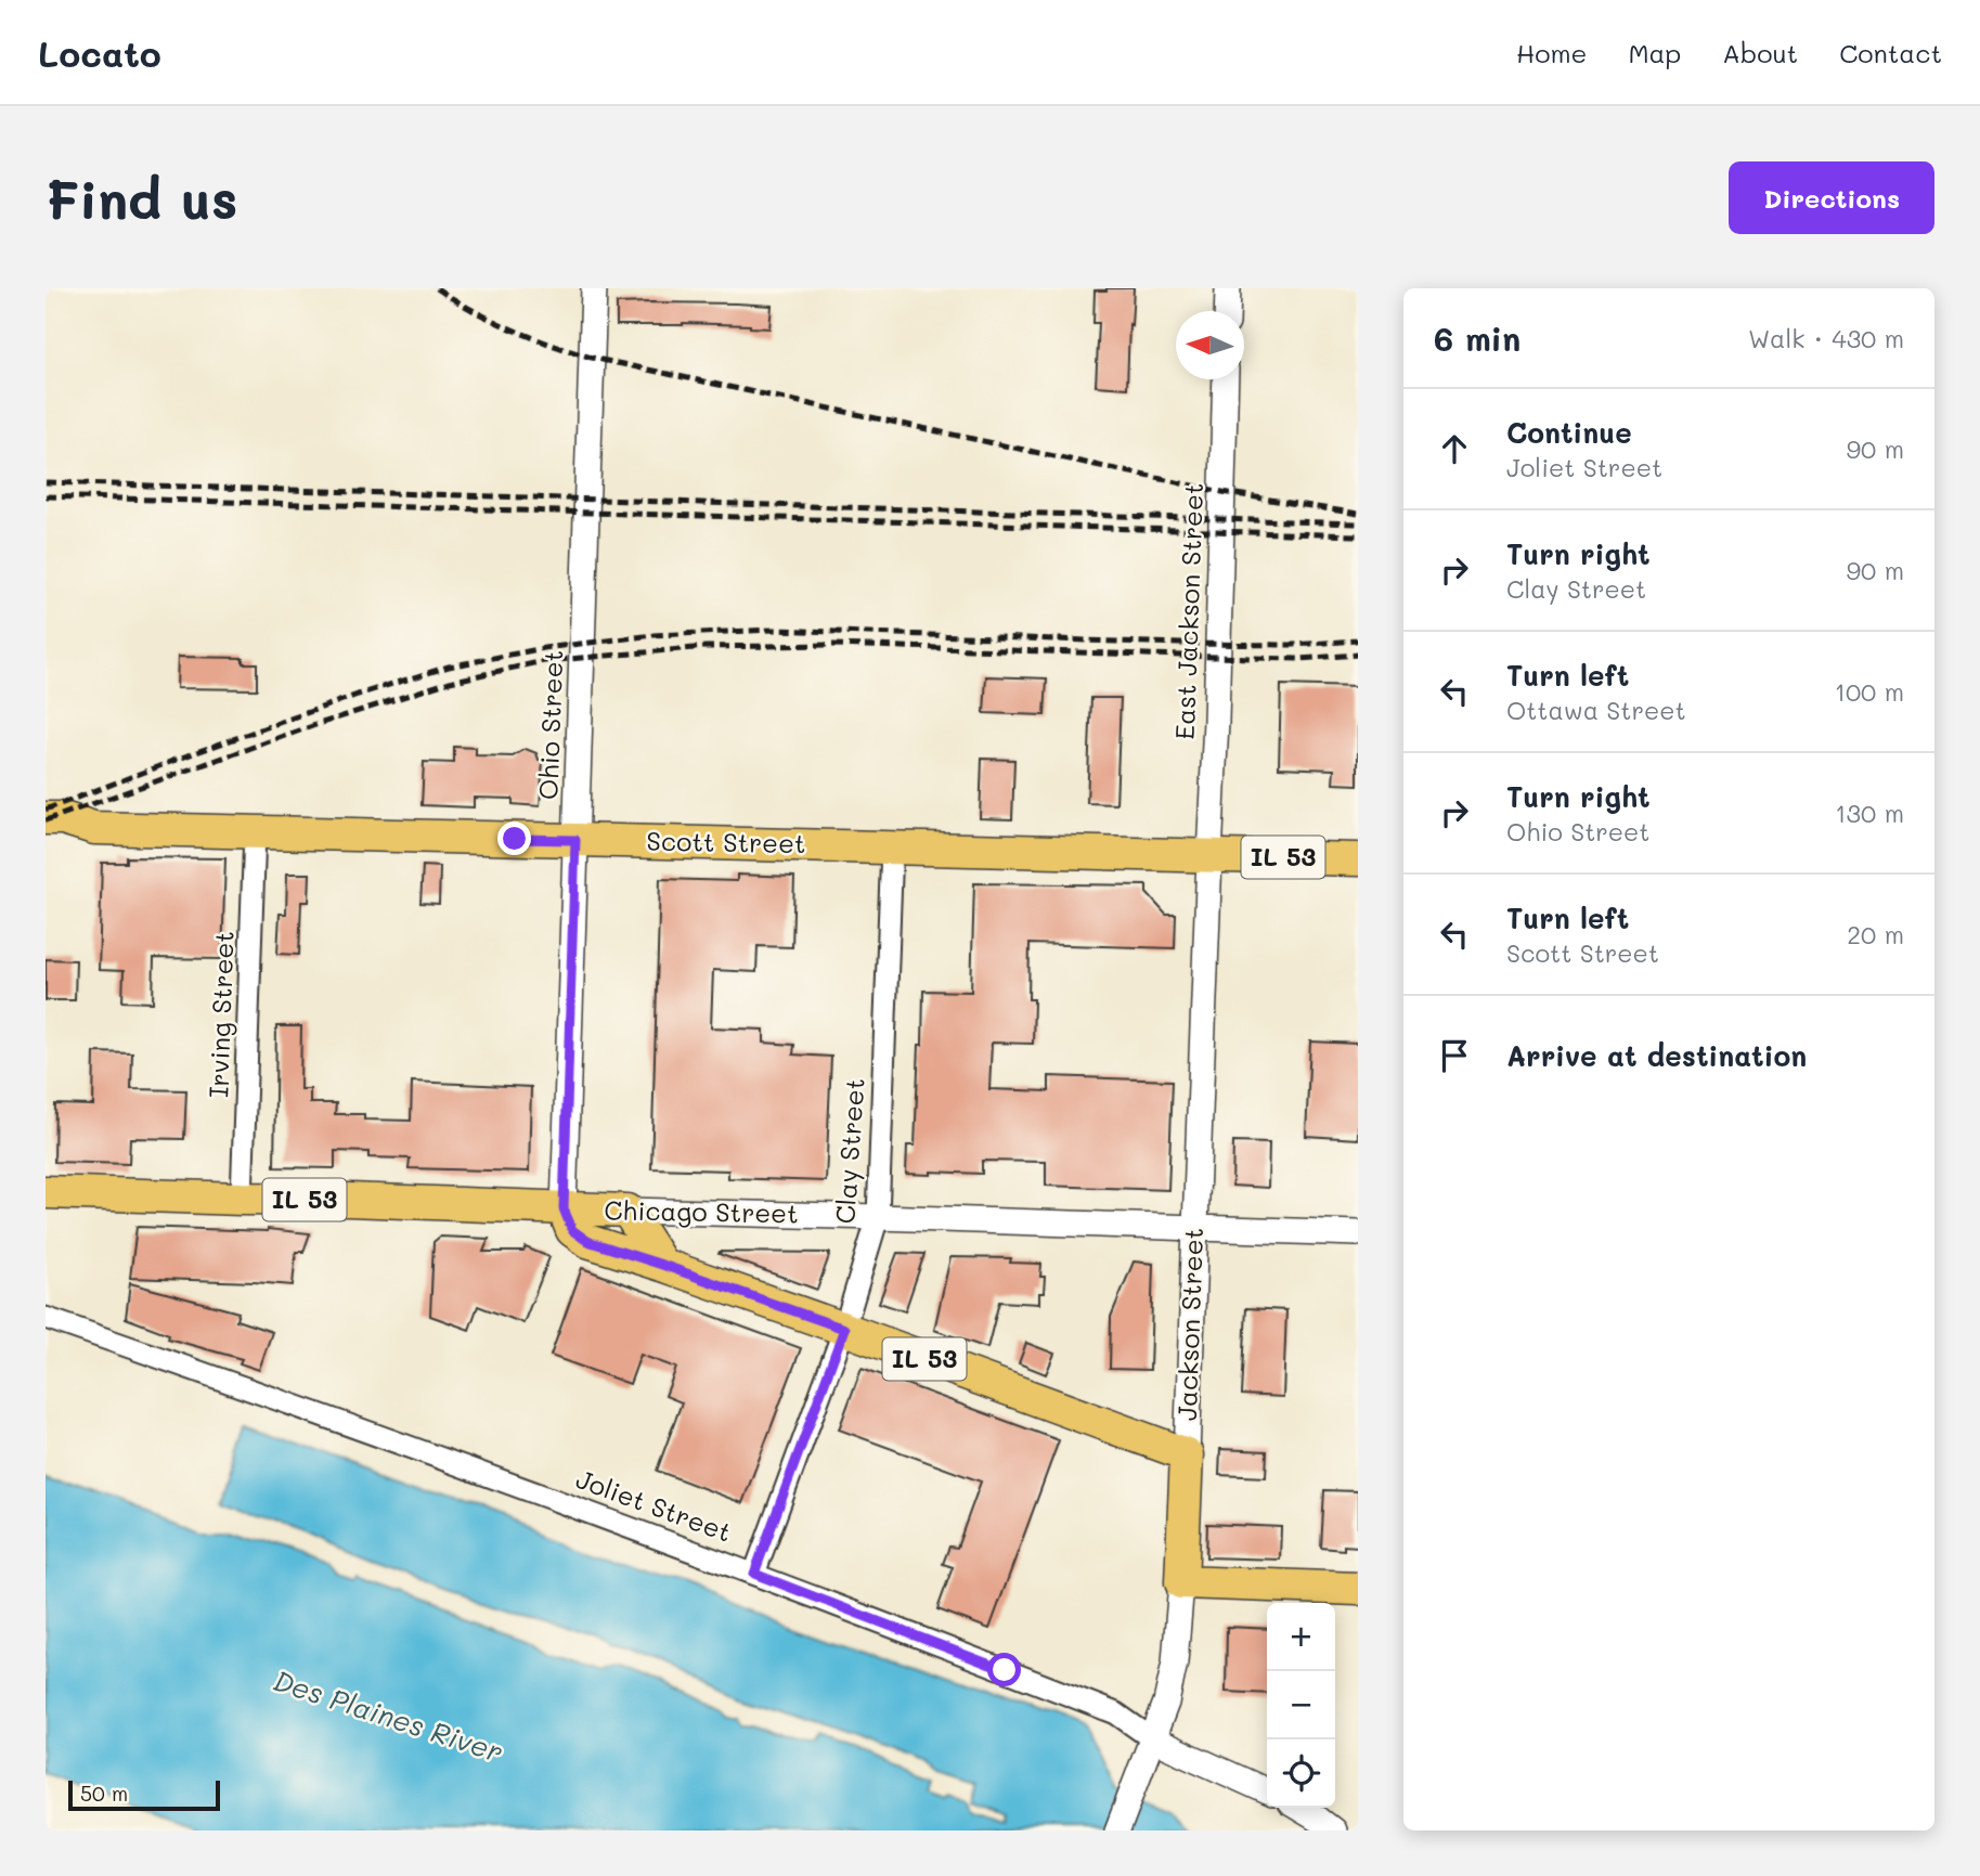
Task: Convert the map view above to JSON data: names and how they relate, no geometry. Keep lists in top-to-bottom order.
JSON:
{
  "streets": {
    "main road": [
      "Scott Street",
      "IL 53",
      "Chicago Street",
      "Jackson Street"
    ],
    "street": [
      "East Jackson Street",
      "Ohio Street",
      "Irving Street",
      "Clay Street",
      "Joliet Street"
    ]
  },
  "crossings": [
    ["East Jackson Street", "Scott Street"],
    ["East Jackson Street", "Jackson Street"],
    ["Ohio Street", "Scott Street"],
    ["Ohio Street", "Chicago Street"],
    ["Scott Street", "Irving Street"],
    ["Scott Street", "Clay Street"],
    ["Scott Street", "Jackson Street"],
    ["IL 53", "Clay Street"],
    ["IL 53", "Jackson Street"],
    ["Irving Street", "Chicago Street"],
    ["Clay Street", "Chicago Street"],
    ["Clay Street", "Joliet Street"],
    ["Chicago Street", "Jackson Street"],
    ["Jackson Street", "Joliet Street"]
  ],
  "water": ["Des Plaines River"],
  "scale_bar": "50 m",
  "north": "left",
  "page": {
    "header": "Locato",
    "nav": [
      "Home",
      "Map",
      "About",
      "Contact"
    ],
    "buttons": "Directions",
    "title": "Find us",
    "heading": ["6 min", "Walk · 430 m"],
    "list": [
      ["Continue", "Joliet Street", "90 m"],
      ["Turn right", "Clay Street", "90 m"],
      ["Turn left", "Ottawa Street", "100 m"],
      ["Turn right", "Ohio Street", "130 m"],
      ["Turn left", "Scott Street", "20 m"],
      "Arrive at destination"
    ],
    "map_buttons": ["+", "−"],
    "scale": "50 m"
  }
}
